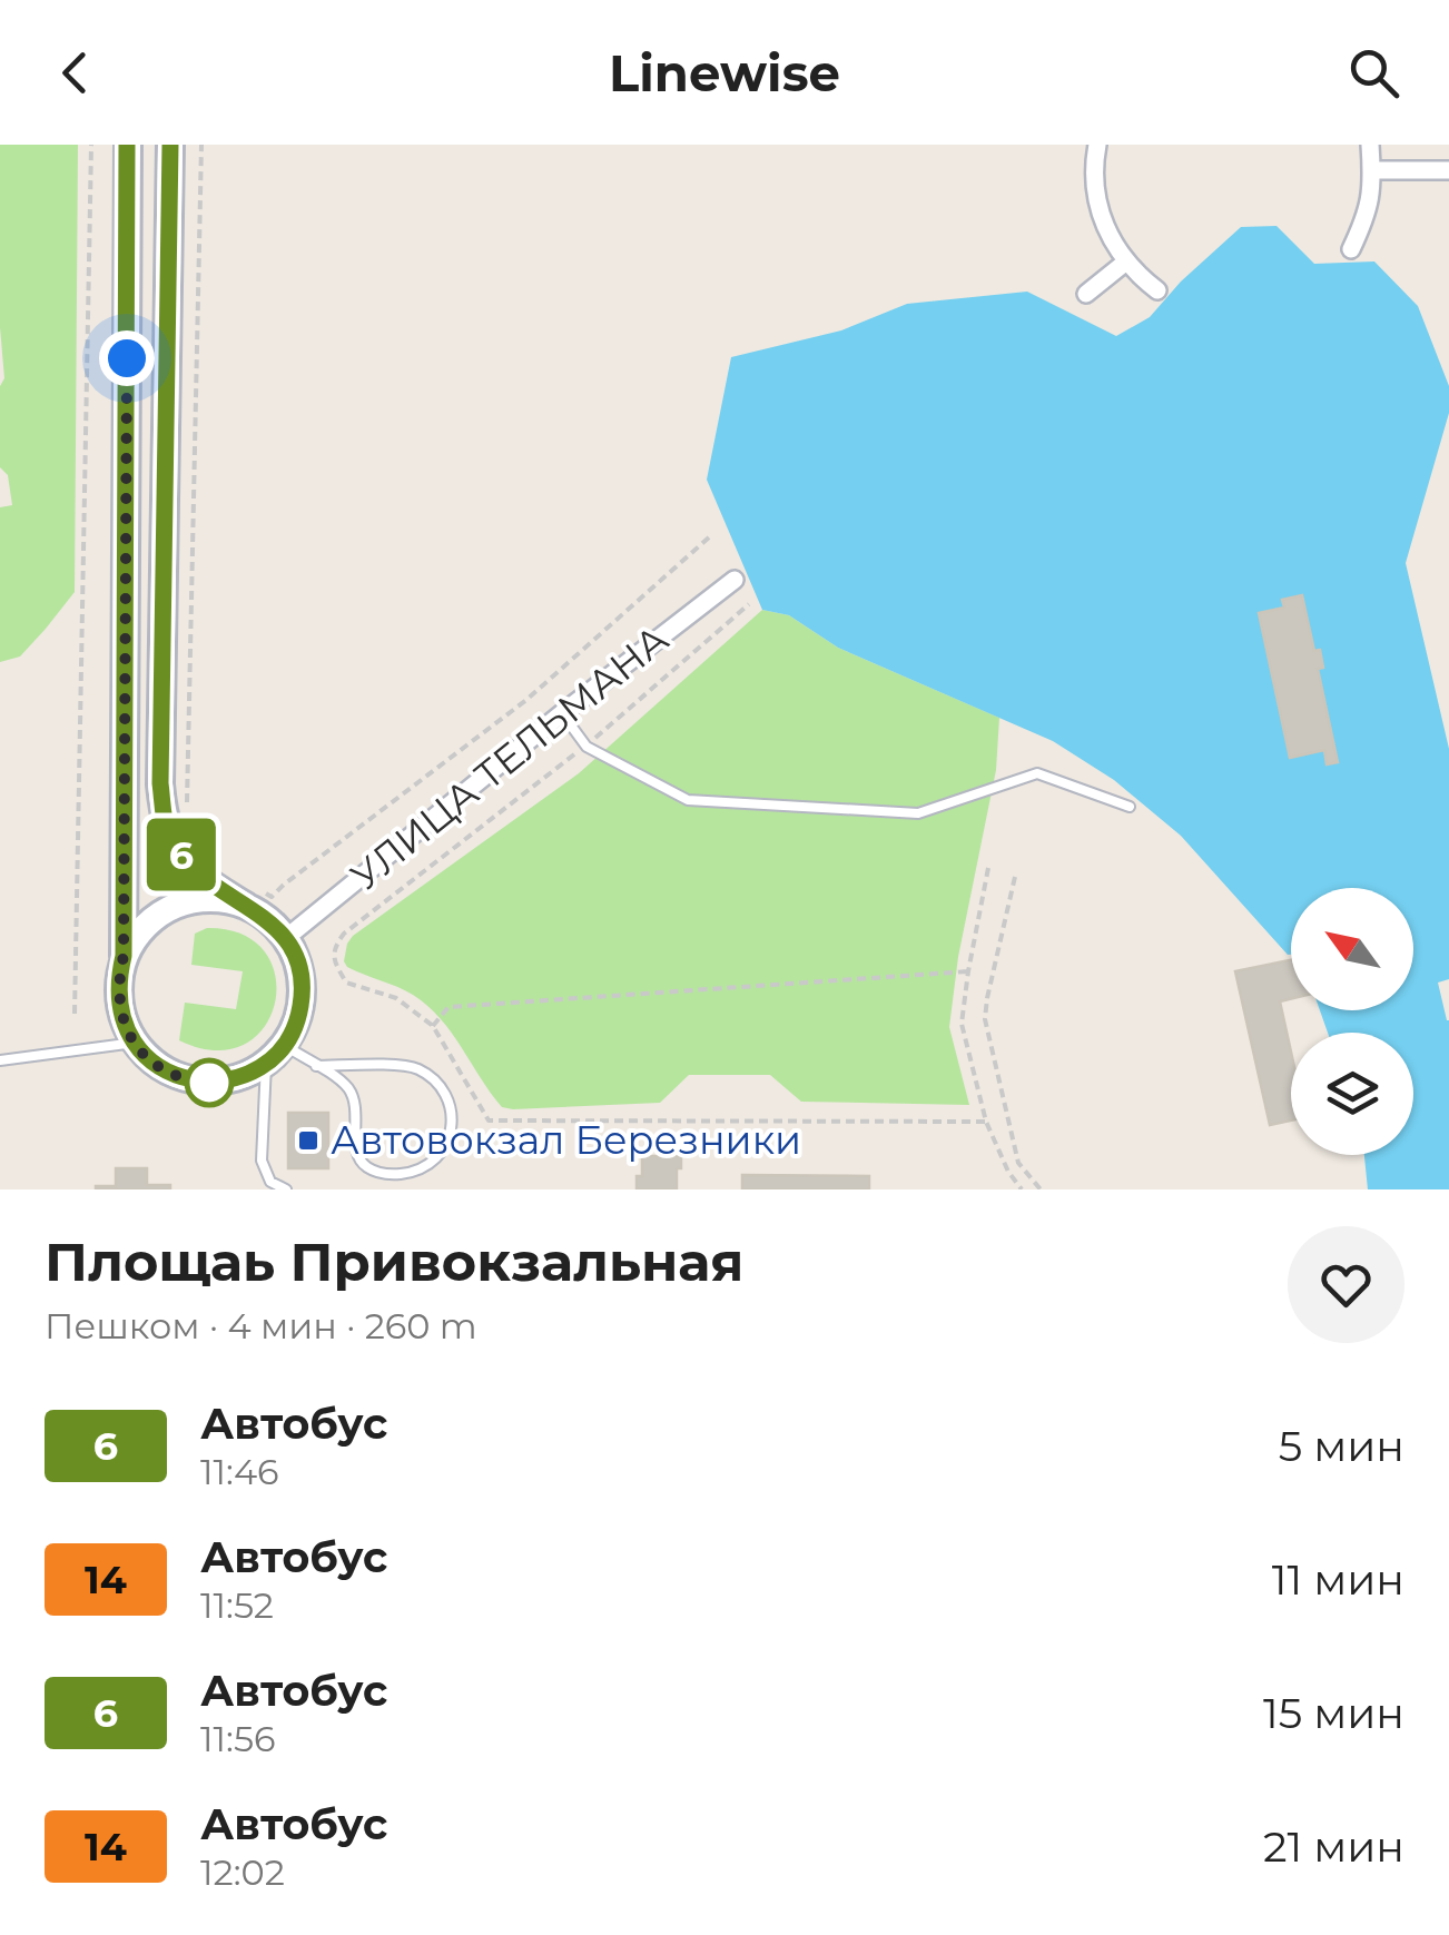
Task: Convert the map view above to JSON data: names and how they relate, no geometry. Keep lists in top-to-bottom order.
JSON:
{
  "streets": {
    "street": ["УЛИЦА ТЕЛЬМАНА"]
  },
  "places": {
    "transit": ["Автовокзал Березники"]
  },
  "lines": ["bus line 6"],
  "north": "top left",
  "page": {
    "header": "Linewise",
    "on_map": "6",
    "heading": ["Площаь Привокзальная", "Пешком · 4 мин · 260 m"],
    "list": [
      {
        "mark": "6",
        "name": "Автобус",
        "note": "11:46",
        "value": "5 мин"
      },
      {
        "mark": "14",
        "name": "Автобус",
        "note": "11:52",
        "value": "11 мин"
      },
      {
        "mark": "6",
        "name": "Автобус",
        "note": "11:56",
        "value": "15 мин"
      },
      {
        "mark": "14",
        "name": "Автобус",
        "note": "12:02",
        "value": "21 мин"
      }
    ]
  }
}
